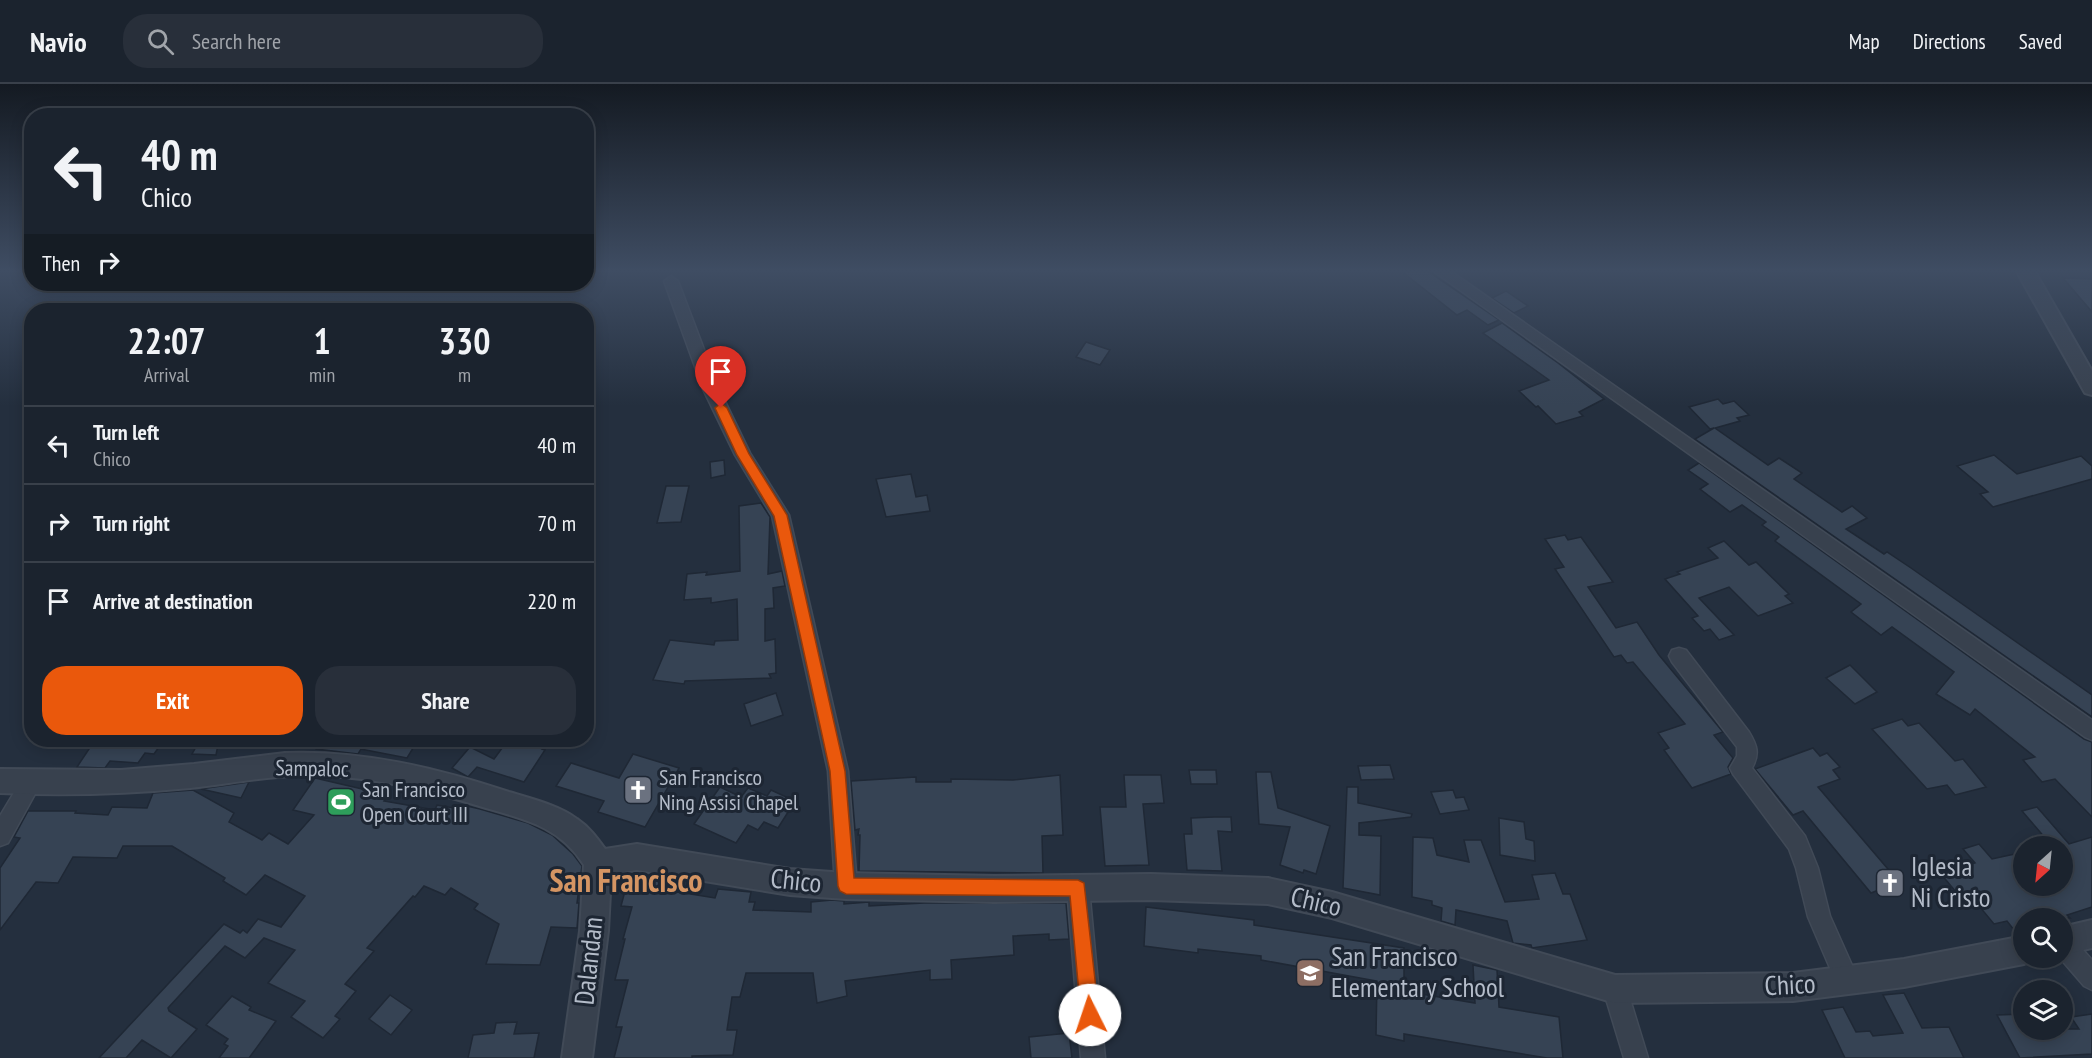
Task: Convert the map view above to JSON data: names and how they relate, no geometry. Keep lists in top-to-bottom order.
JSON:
{
  "streets": {
    "street": ["Sampaloc", "Chico", "Dalandan"]
  },
  "crossings": [
    ["Sampaloc", "Chico"],
    ["Sampaloc", "Dalandan"],
    ["Chico", "Dalandan"]
  ],
  "districts": ["San Francisco"],
  "places": {
    "church": ["San Francisco Ning Assisi Chapel", "Iglesia Ni Cristo"],
    "sports": ["San Francisco Open Court III"],
    "school or university": ["San Francisco Elementary School"]
  },
  "north": "bottom left",
  "page": {
    "header": "Navio",
    "search": "Search here",
    "nav": ["Map", "Directions", "Saved"],
    "turn": ["40 m", "Chico"],
    "then": "Then",
    "eta": [
      "22:07",
      "Arrival",
      "1",
      "min",
      "330",
      "m"
    ],
    "list": [
      {
        "name": "Turn left",
        "note": "Chico",
        "value": "40 m"
      },
      {
        "name": "Turn right",
        "value": "70 m"
      },
      {
        "name": "Arrive at destination",
        "value": "220 m"
      }
    ],
    "buttons": ["Exit", "Share"]
  }
}
